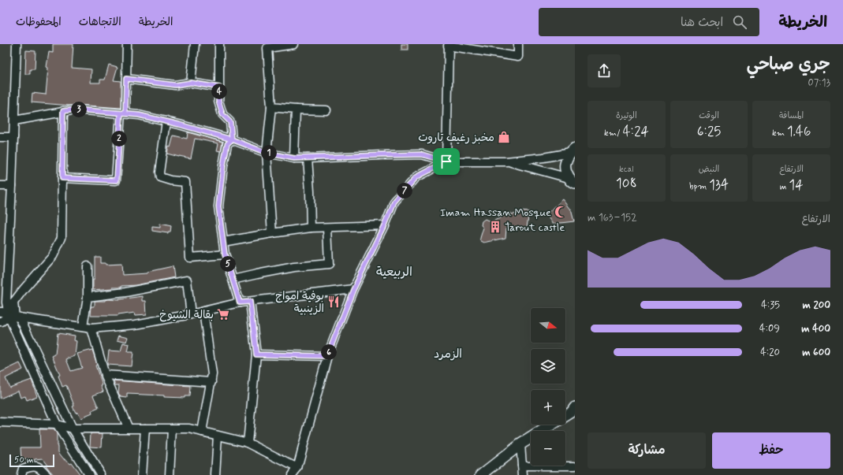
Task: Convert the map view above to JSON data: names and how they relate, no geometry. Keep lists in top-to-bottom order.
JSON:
{
  "districts": ["الربيعية", "الزمرد"],
  "places": {
    "shop": ["مخبز رغيف تاروت"],
    "mosque": ["Imam Hassan Mosque"],
    "building": ["Tarout castle"],
    "restaurant": ["بوفية امواج الزينبية"],
    "supermarket": ["بقالة الشيوخ"]
  },
  "scale_bar": "50 m",
  "north": "right",
  "page": {
    "header": "الخريطة",
    "search": "ابحث هنا",
    "nav": ["الخريطة", "الاتجاهات", "المحفوظات"],
    "heading": ["جري صباحي", "07:13"],
    "pins": [
      "4",
      "3",
      "2",
      "1",
      "7",
      "5",
      "6"
    ],
    "stats": [
      ["المسافة", "1.46 km"],
      ["الوقت", "6:25"],
      ["الوتيرة", "4:24 /km"],
      ["الارتفاع", "14 m"],
      ["النبض", "134 bpm"],
      ["kcal", "108"]
    ],
    "chart": ["الارتفاع", "152–163 m"],
    "list": [
      {
        "name": "200 m",
        "note": "4:35"
      },
      {
        "name": "400 m",
        "note": "4:09"
      },
      {
        "name": "600 m",
        "note": "4:20"
      }
    ],
    "map_buttons": ["+", "−"],
    "buttons": ["حفظ", "مشاركة"],
    "scale": "50 m"
  }
}
